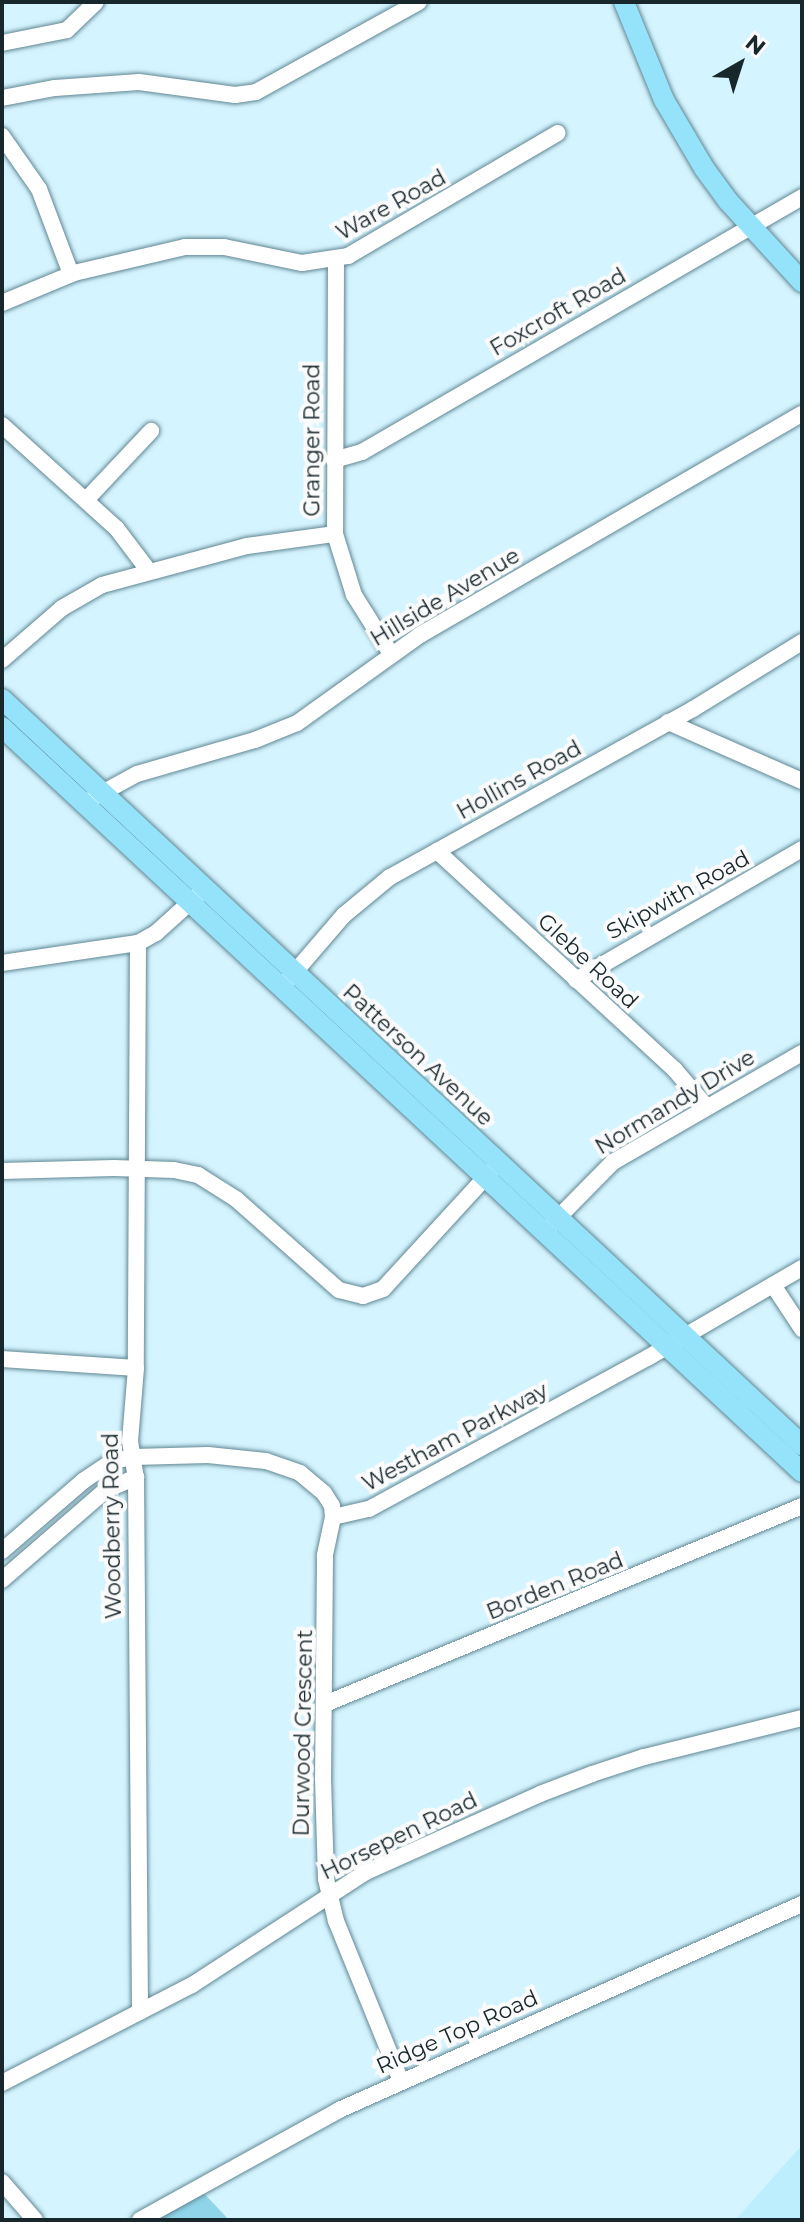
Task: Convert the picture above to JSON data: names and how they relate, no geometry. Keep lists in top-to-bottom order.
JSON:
{
  "streets": {
    "main road": ["Patterson Avenue"],
    "street": [
      "Ware Road",
      "Foxcroft Road",
      "Granger Road",
      "Hillside Avenue",
      "Hollins Road",
      "Skipwith Road",
      "Glebe Road",
      "Normandy Drive",
      "Westham Parkway",
      "Woodberry Road",
      "Borden Road",
      "Durwood Crescent",
      "Horsepen Road",
      "Ridge Top Road"
    ]
  },
  "crossings": [
    ["Ware Road", "Granger Road"],
    ["Foxcroft Road", "Granger Road"],
    ["Granger Road", "Hillside Avenue"],
    ["Hillside Avenue", "Patterson Avenue"],
    ["Hollins Road", "Glebe Road"],
    ["Hollins Road", "Patterson Avenue"],
    ["Skipwith Road", "Glebe Road"],
    ["Glebe Road", "Normandy Drive"],
    ["Patterson Avenue", "Normandy Drive"],
    ["Patterson Avenue", "Westham Parkway"],
    ["Westham Parkway", "Durwood Crescent"],
    ["Woodberry Road", "Horsepen Road"],
    ["Borden Road", "Durwood Crescent"],
    ["Durwood Crescent", "Horsepen Road"],
    ["Durwood Crescent", "Ridge Top Road"]
  ],
  "north": "top right"
}
